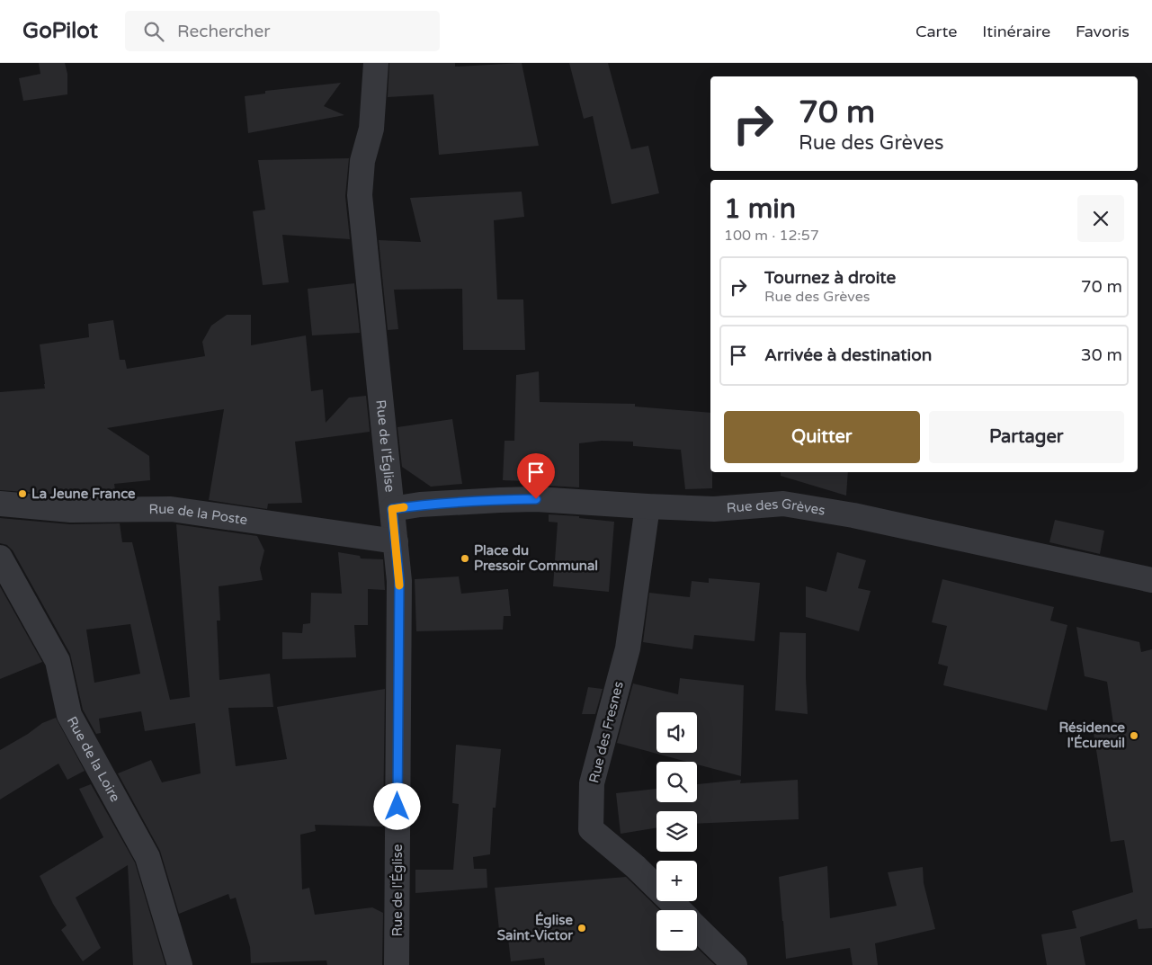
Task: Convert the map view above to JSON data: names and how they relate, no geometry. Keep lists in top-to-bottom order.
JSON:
{
  "streets": {
    "street": [
      "Rue de l'Église",
      "Rue des Grèves",
      "Rue de la Poste",
      "Rue des Fresnes",
      "Rue de la Loire"
    ]
  },
  "crossings": [
    ["Rue de l'Église", "Rue des Grèves"],
    ["Rue de l'Église", "Rue de la Poste"],
    ["Rue des Grèves", "Rue des Fresnes"]
  ],
  "places": [
    "La Jeune France",
    "Place du Pressoir Communal",
    "Résidence l'Écureuil",
    "Église Saint-Victor"
  ],
  "page": {
    "header": "GoPilot",
    "search": "Rechercher",
    "nav": ["Carte", "Itinéraire", "Favoris"],
    "turn": ["70 m", "Rue des Grèves"],
    "heading": ["1 min", "100 m · 12:57"],
    "list": [
      {
        "name": "Tournez à droite",
        "note": "Rue des Grèves",
        "value": "70 m"
      },
      {
        "name": "Arrivée à destination",
        "value": "30 m"
      }
    ],
    "buttons": ["Quitter", "Partager"],
    "map_buttons": ["+", "−"]
  }
}
